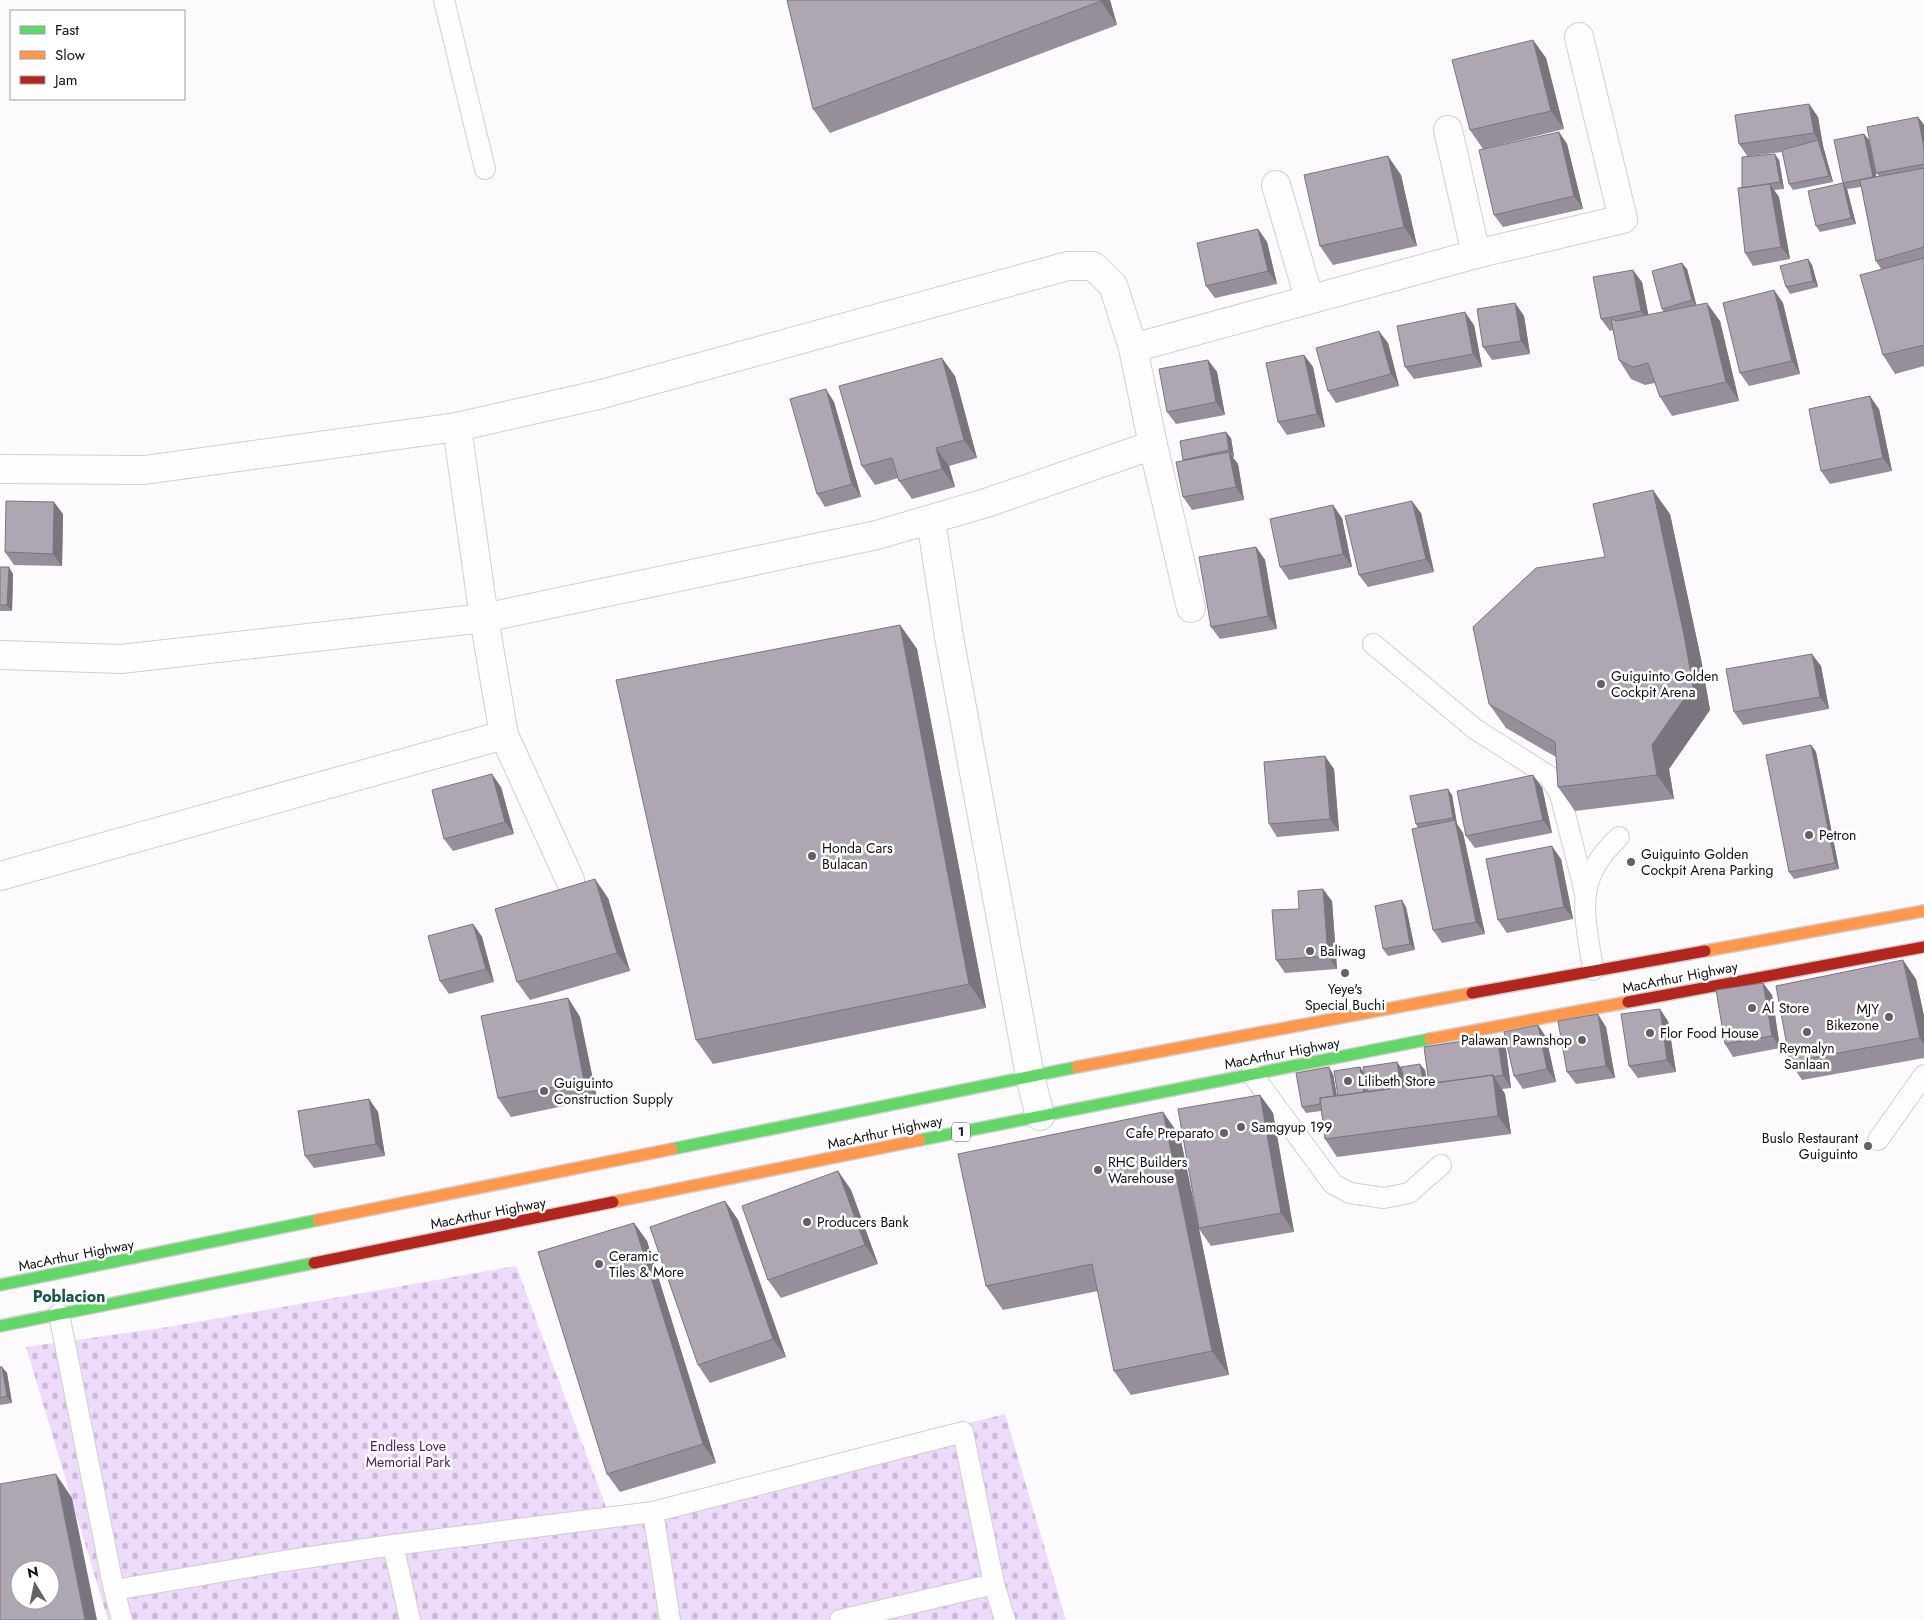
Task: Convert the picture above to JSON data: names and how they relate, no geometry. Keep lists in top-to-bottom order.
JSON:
{
  "streets": {
    "highway": ["MacArthur Highway", "1"]
  },
  "districts": ["Poblacion"],
  "parks": ["Endless Love Memorial Park"],
  "places": [
    "Guiguinto Golden Cockpit Arena",
    "Petron",
    "Honda Cars Bulacan",
    "Guiguinto Golden Cockpit Arena Parking",
    "Baliwag",
    "Yeye's Special Buchi",
    "Al Store",
    "MJY Bikezone",
    "Reymalyn Sanlaan",
    "Flor Food House",
    "Palawan Pawnshop",
    "Lilibeth Store",
    "Guiguinto Construction Supply",
    "Samgyup 199",
    "Cafe Preparato",
    "Buslo Restaurant Guiguinto",
    "RHC Builders Warehouse",
    "Producers Bank",
    "Ceramic Tiles & More"
  ],
  "legend": ["Fast", "Slow", "Jam"],
  "north": "top"
}
